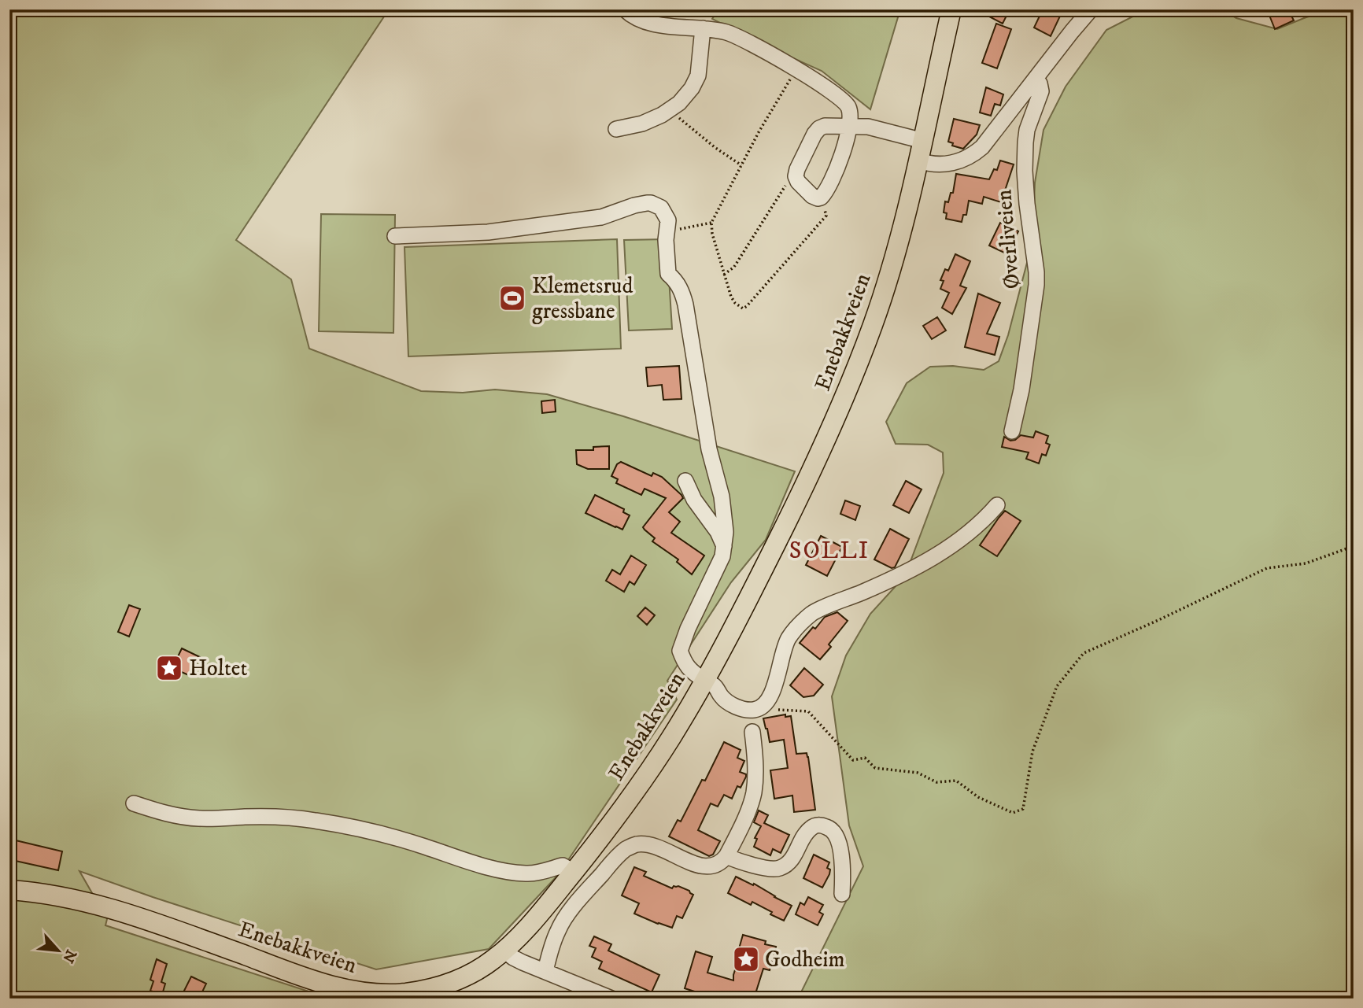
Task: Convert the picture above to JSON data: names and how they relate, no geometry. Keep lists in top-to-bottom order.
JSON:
{
  "streets": {
    "main road": ["Enebakkveien"],
    "street": ["Øverliveien"]
  },
  "districts": ["SOLLI"],
  "places": {
    "sports": ["Klemetsrud gressbane"],
    "place": ["Holtet", "Godheim"]
  },
  "north": "bottom right"
}
